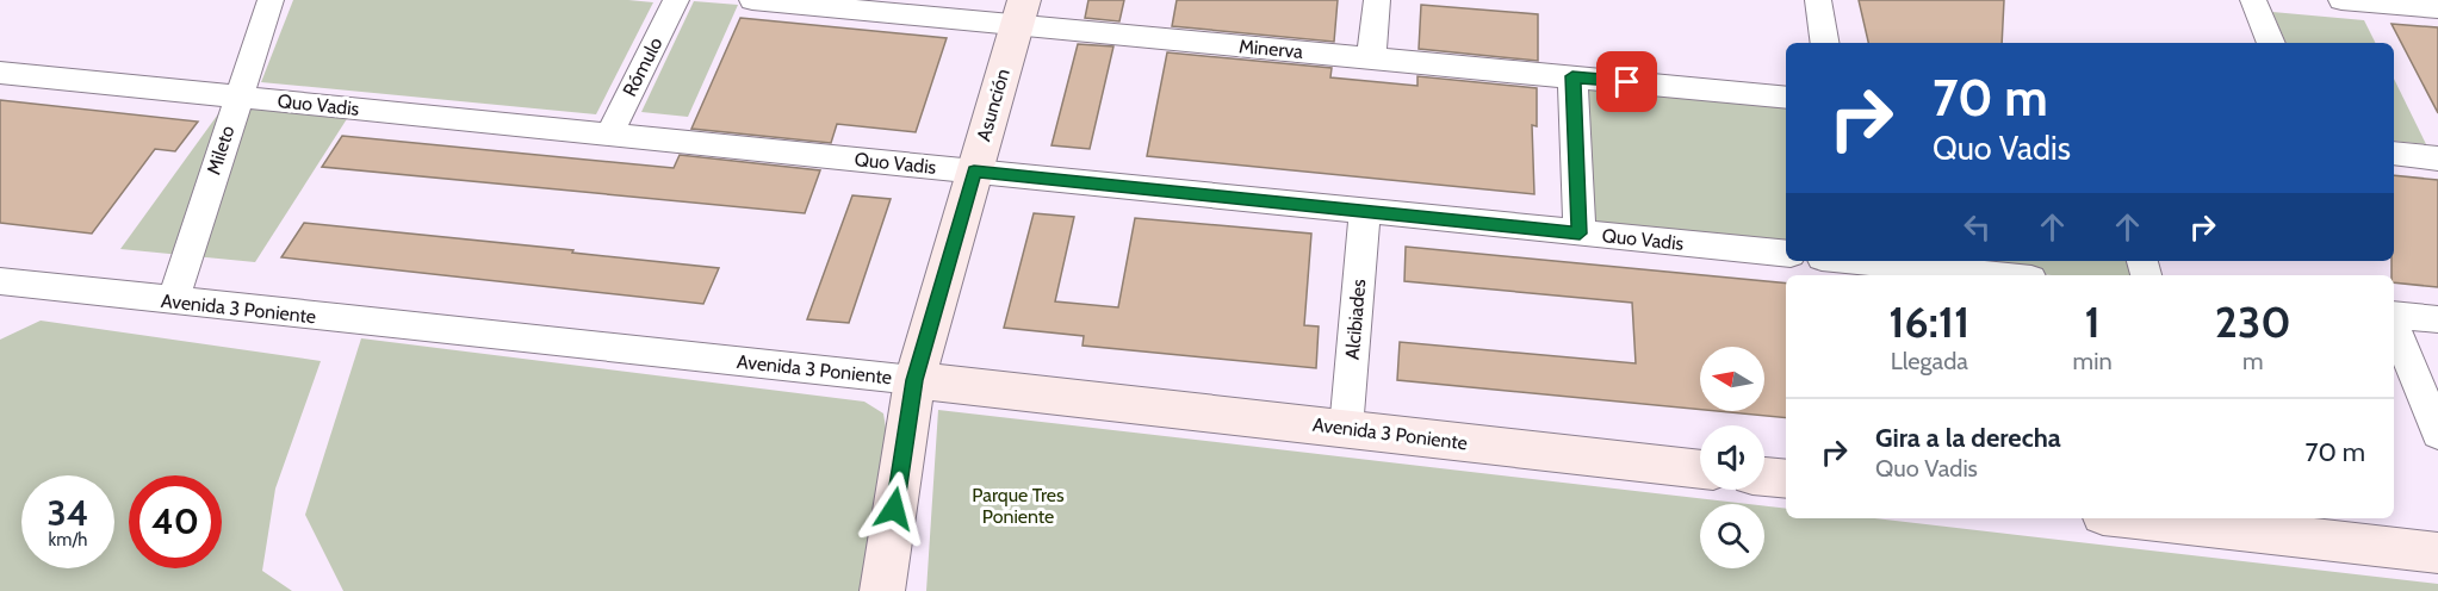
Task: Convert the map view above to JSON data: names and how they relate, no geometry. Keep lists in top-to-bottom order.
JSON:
{
  "streets": {
    "street": [
      "Minerva",
      "Rómulo",
      "Quo Vadis",
      "Asunción",
      "Mileto",
      "Avenida 3 Poniente",
      "Alcibiades"
    ]
  },
  "crossings": [
    ["Minerva", "Asunción"],
    ["Rómulo", "Quo Vadis"],
    ["Quo Vadis", "Asunción"],
    ["Quo Vadis", "Mileto"],
    ["Quo Vadis", "Alcibiades"],
    ["Asunción", "Avenida 3 Poniente"],
    ["Mileto", "Avenida 3 Poniente"],
    ["Avenida 3 Poniente", "Alcibiades"]
  ],
  "parks": ["Parque Tres Poniente"],
  "north": "left",
  "page": {
    "turn": ["70 m", "Quo Vadis"],
    "eta": [
      "16:11",
      "Llegada",
      "1",
      "min",
      "230",
      "m"
    ],
    "list": [
      {
        "name": "Gira a la derecha",
        "note": "Quo Vadis",
        "value": "70 m"
      }
    ],
    "speed": "34 km/h",
    "limit": "40"
  }
}
